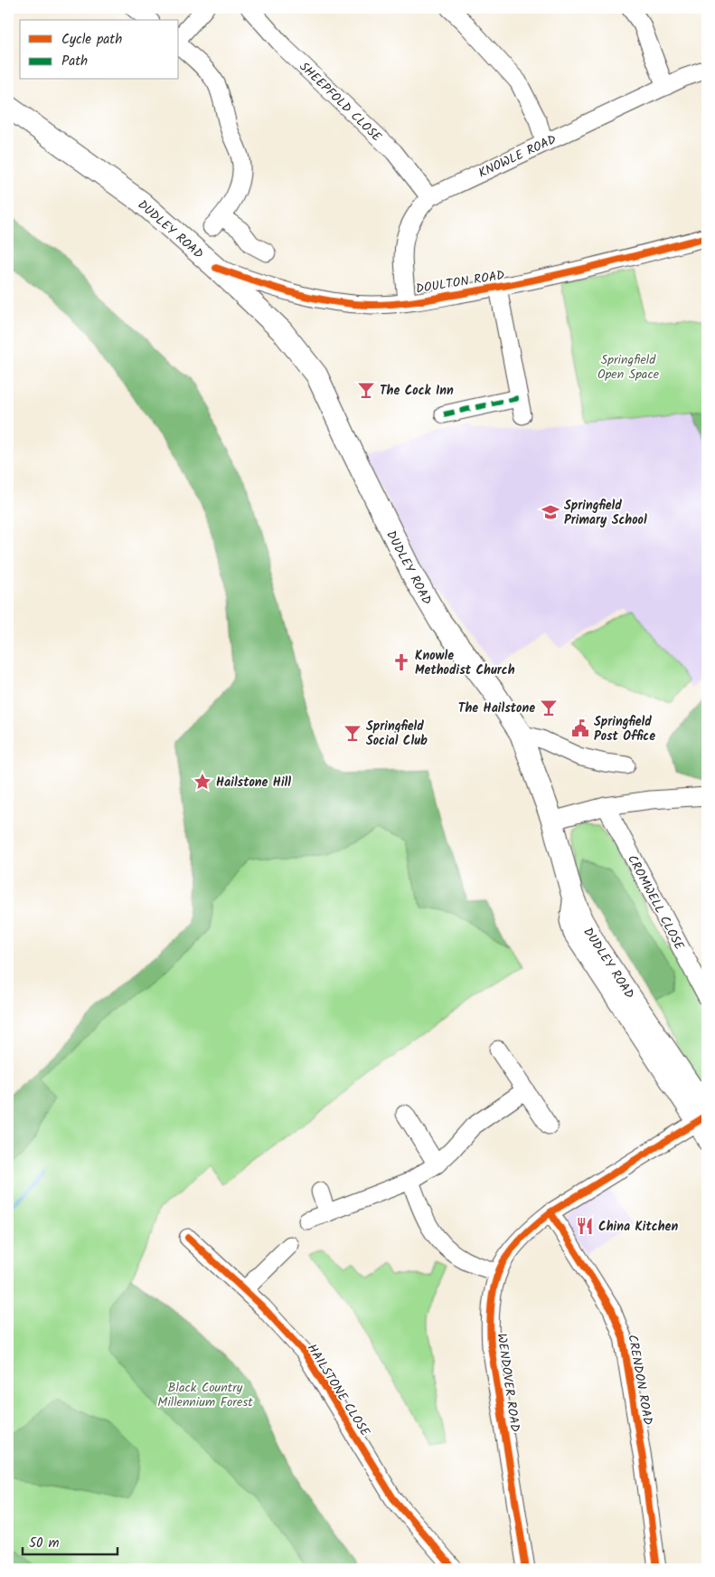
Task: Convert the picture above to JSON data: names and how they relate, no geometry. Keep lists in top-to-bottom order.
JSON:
{
  "streets": {
    "main road": ["DUDLEY ROAD"],
    "street": [
      "SHEEPFOLD CLOSE",
      "KNOWLE ROAD",
      "DOULTON ROAD",
      "CROMWELL CLOSE",
      "CRENDON ROAD",
      "WENDOVER ROAD",
      "HAILSTONE CLOSE"
    ]
  },
  "crossings": [
    ["SHEEPFOLD CLOSE", "KNOWLE ROAD"],
    ["KNOWLE ROAD", "DOULTON ROAD"],
    ["DUDLEY ROAD", "DOULTON ROAD"],
    ["DUDLEY ROAD", "WENDOVER ROAD"],
    ["CRENDON ROAD", "WENDOVER ROAD"]
  ],
  "parks": ["Springfield Open Space", "Black Country Millennium Forest"],
  "places": {
    "bar": ["The Cock Inn", "The Hailstone", "Springfield Social Club"],
    "school or university": ["Springfield Primary School"],
    "church": ["Knowle Methodist Church"],
    "public building": ["Springfield Post Office"],
    "place": ["Hailstone Hill"],
    "restaurant": ["China Kitchen"]
  },
  "legend": ["Cycle path", "Path"],
  "scale_bar": "50 m"
}
